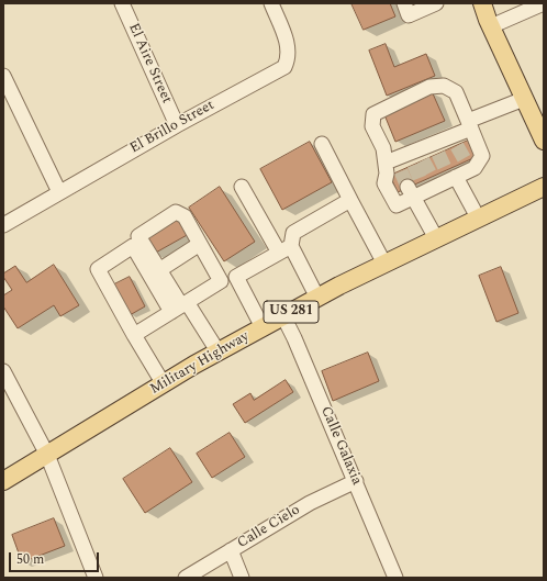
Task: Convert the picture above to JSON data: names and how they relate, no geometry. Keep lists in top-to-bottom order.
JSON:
{
  "streets": {
    "main road": ["US 281", "Military Highway"],
    "street": [
      "El Aire Street",
      "El Brillo Street",
      "Calle Galaxia",
      "Calle Cielo"
    ]
  },
  "crossings": [
    ["El Aire Street", "El Brillo Street"],
    ["Military Highway", "Calle Galaxia"],
    ["Calle Galaxia", "Calle Cielo"]
  ],
  "scale_bar": "50 m"
}
